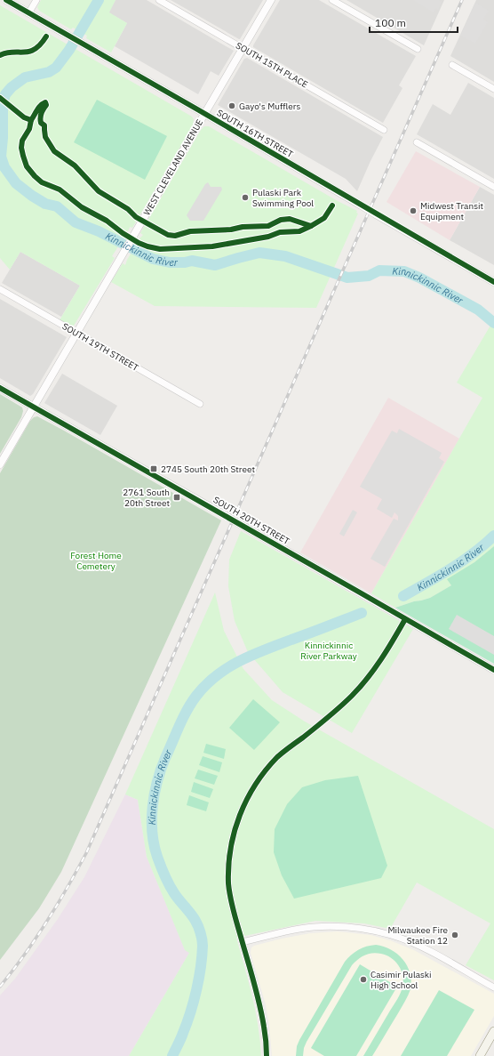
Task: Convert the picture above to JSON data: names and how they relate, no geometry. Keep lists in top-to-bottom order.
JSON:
{
  "streets": {
    "street": [
      "SOUTH 15TH PLACE",
      "SOUTH 16TH STREET",
      "WEST CLEVELAND AVENUE",
      "SOUTH 19TH STREET",
      "SOUTH 20TH STREET"
    ]
  },
  "crossings": [
    ["SOUTH 15TH PLACE", "WEST CLEVELAND AVENUE"],
    ["SOUTH 16TH STREET", "WEST CLEVELAND AVENUE"],
    ["WEST CLEVELAND AVENUE", "SOUTH 19TH STREET"],
    ["WEST CLEVELAND AVENUE", "SOUTH 20TH STREET"]
  ],
  "water": ["Kinnickinnic River"],
  "parks": ["Forest Home Cemetery", "Kinnickinnic River Parkway"],
  "places": {
    "other": [
      "Gayo's Mufflers",
      "Pulaski Park Swimming Pool",
      "Midwest Transit Equipment",
      "Milwaukee Fire Station 12",
      "Casimir Pulaski High School"
    ],
    "transit": ["2745 South 20th Street", "2761 South 20th Street"]
  },
  "scale_bar": "100 m"
}
